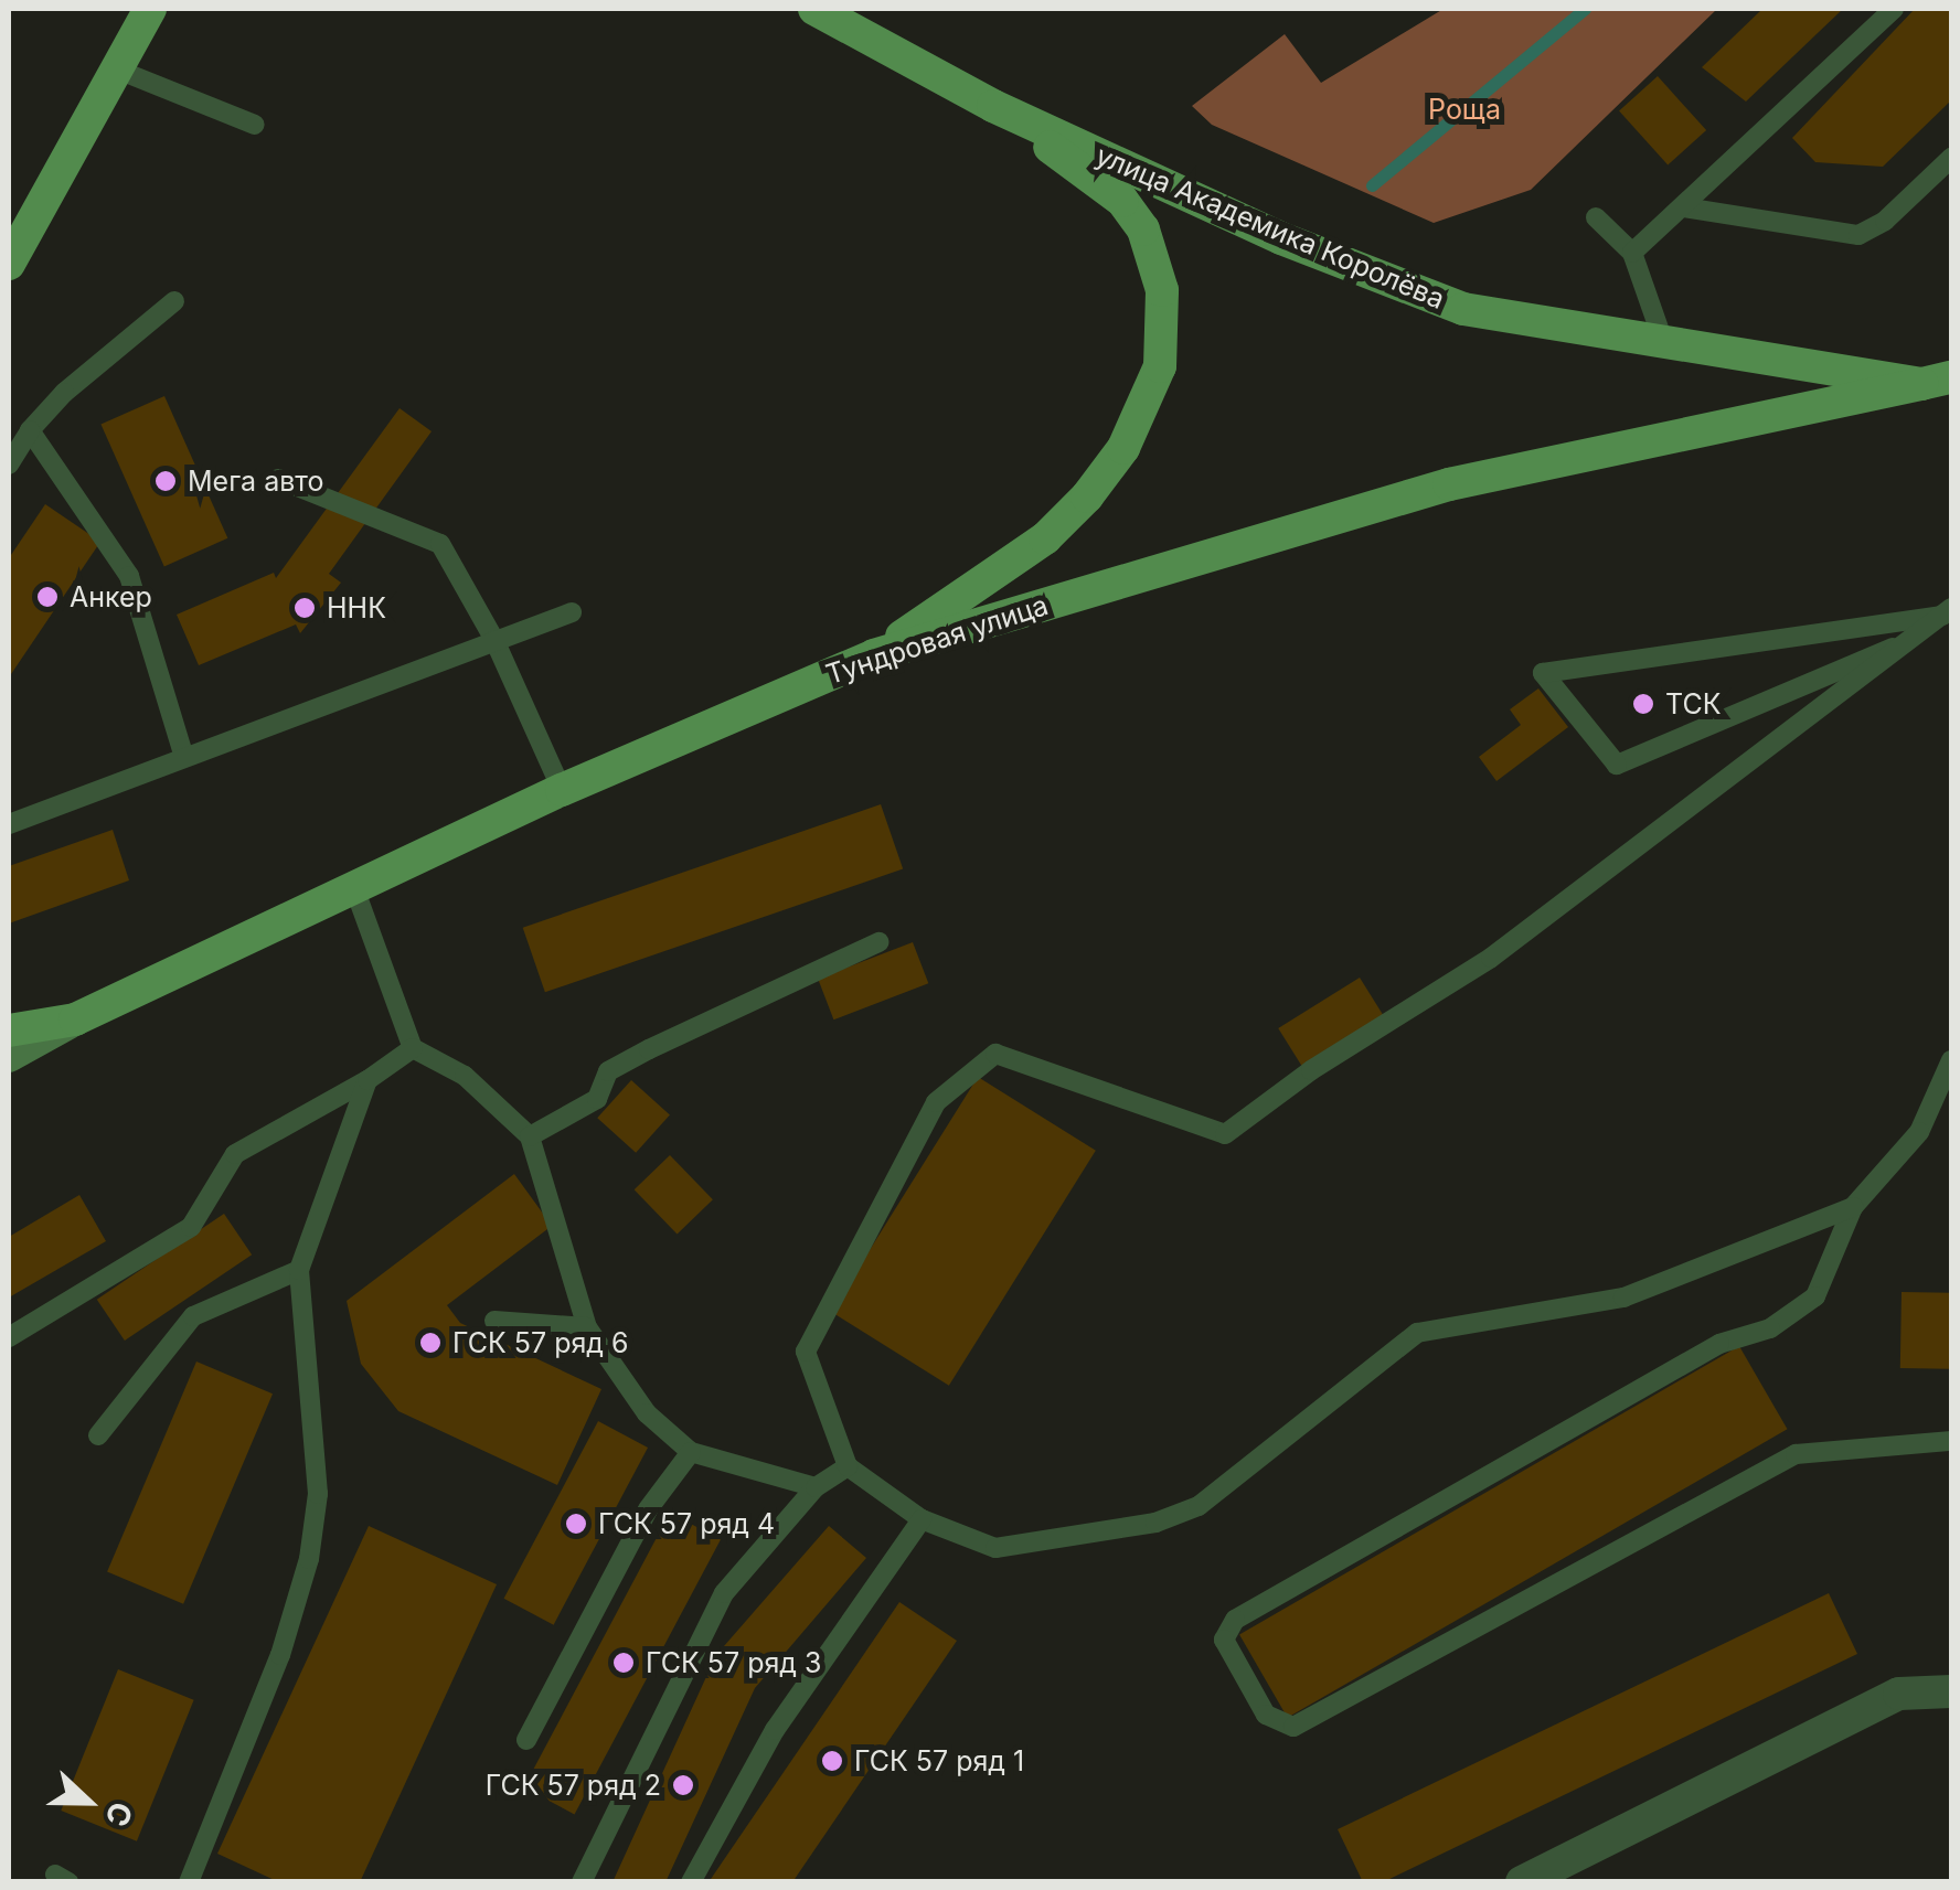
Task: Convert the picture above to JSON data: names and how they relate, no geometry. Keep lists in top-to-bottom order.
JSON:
{
  "streets": {
    "main road": ["улица Академика Королёва", "Тундровая улица"]
  },
  "crossings": [
    ["улица Академика Королёва", "Тундровая улица"]
  ],
  "parks": ["Роща"],
  "places": [
    "Мега авто",
    "Анкер",
    "ННК",
    "ТСК",
    "ГСК 57 ряд 6",
    "ГСК 57 ряд 4",
    "ГСК 57 ряд 3",
    "ГСК 57 ряд 1",
    "ГСК 57 ряд 2"
  ],
  "north": "right"
}
